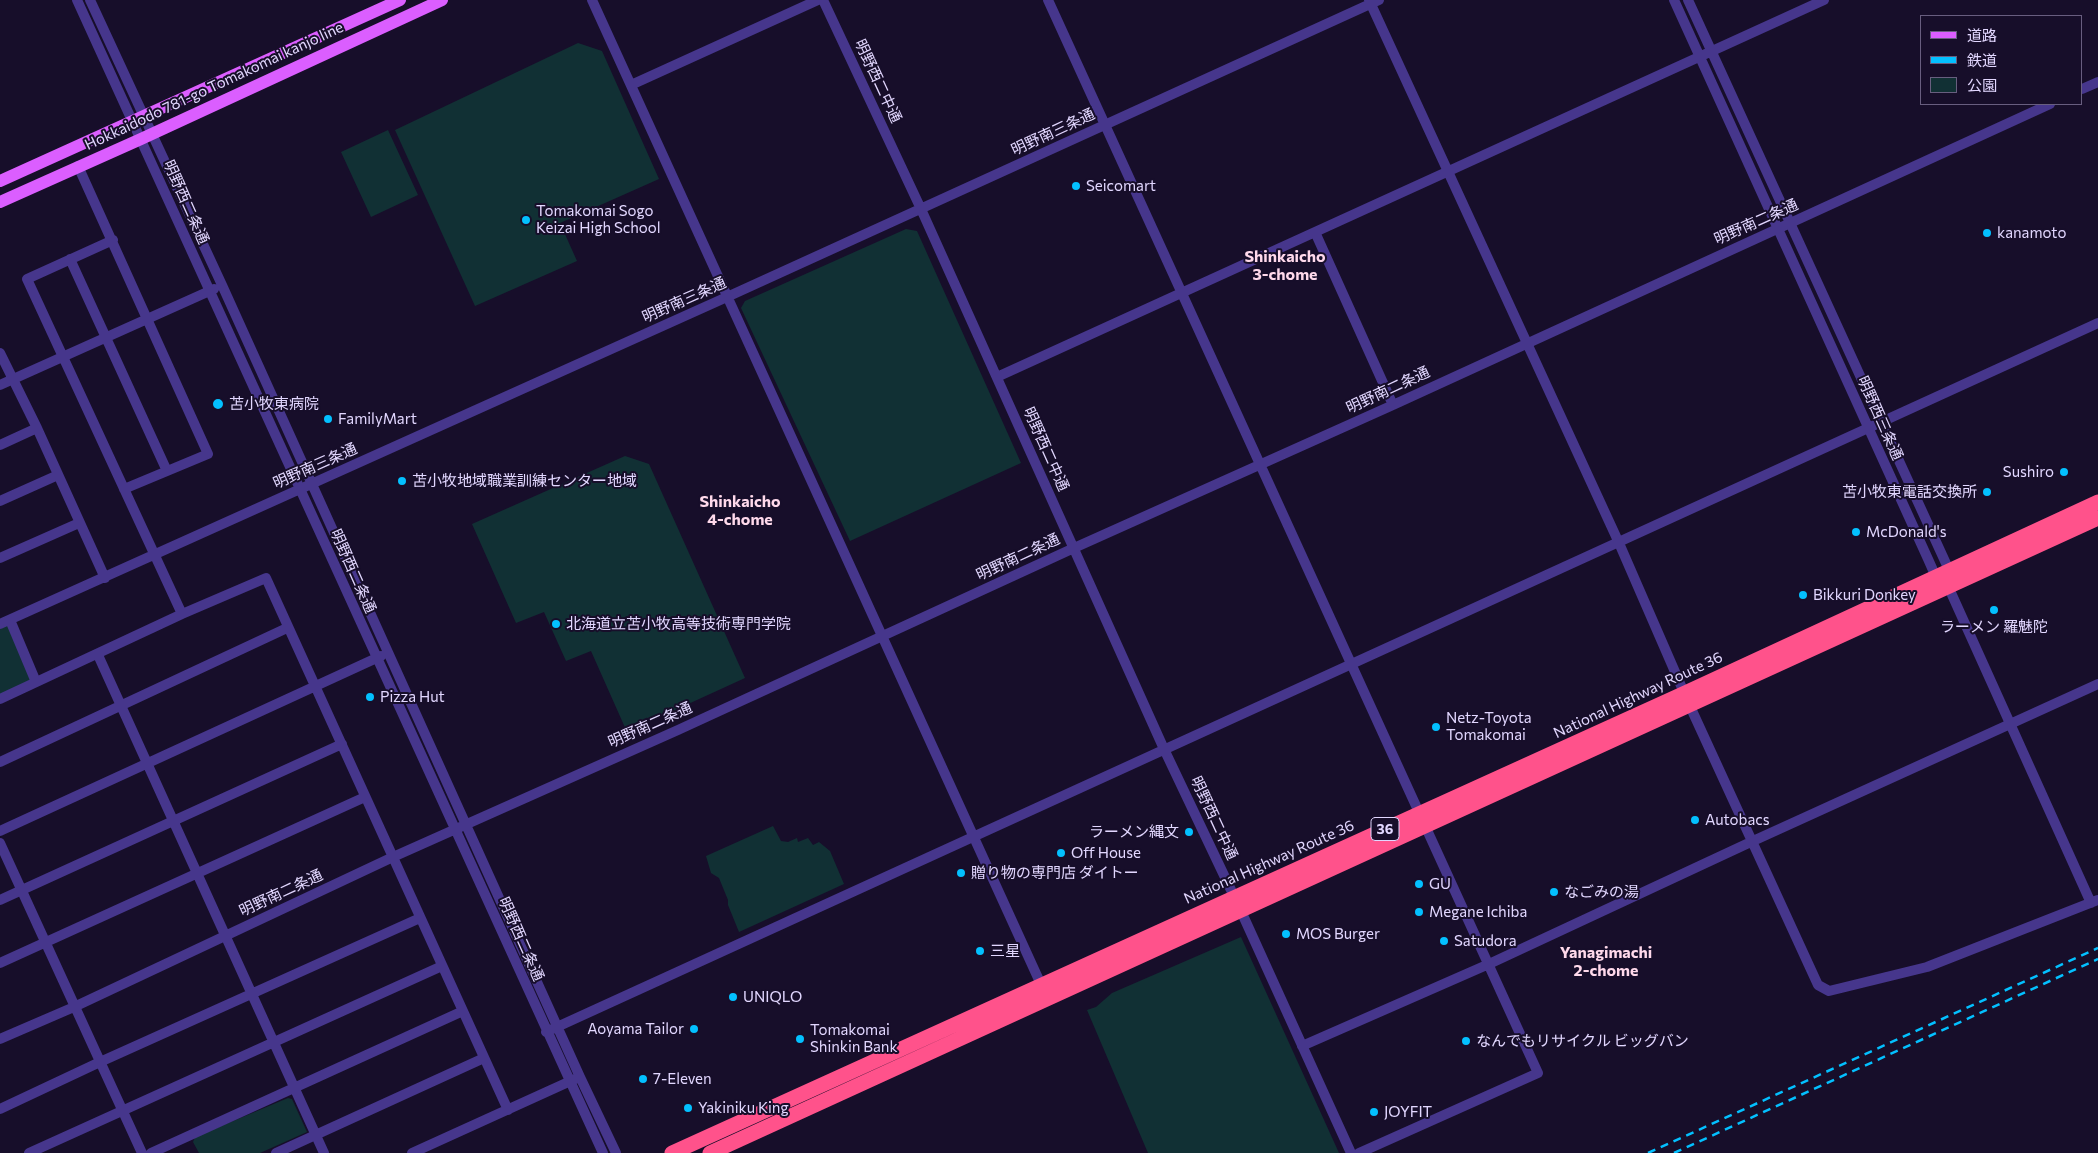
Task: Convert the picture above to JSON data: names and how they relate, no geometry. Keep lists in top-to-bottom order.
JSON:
{
  "streets": {
    "highway": ["National Highway Route 36", "36"],
    "main road": ["Hokkaidodo 781-go Tomakomai kanjo line"],
    "street": [
      "明野西二中通",
      "明野南三条通",
      "明野西二条通",
      "明野南二条通",
      "明野西三条通"
    ]
  },
  "crossings": [
    ["明野西二中通", "明野南三条通"],
    ["明野西二中通", "明野南二条通"],
    ["明野西二中通", "National Highway Route 36"],
    ["Hokkaidodo 781-go Tomakomai kanjo line", "明野西二条通"],
    ["明野南三条通", "明野西二条通"],
    ["明野西二条通", "明野南二条通"],
    ["明野南二条通", "明野西三条通"],
    ["明野西三条通", "National Highway Route 36"]
  ],
  "districts": ["Shinkaicho 3-chome", "Shinkaicho 4-chome", "Yanagimachi 2-chome"],
  "places": [
    "Seicomart",
    "Tomakomai Sogo Keizai High School",
    "kanamoto",
    "苫小牧東病院",
    "FamilyMart",
    "Sushiro",
    "苫小牧地域職業訓練センター地域",
    "苫小牧東電話交換所",
    "McDonald's",
    "Bikkuri Donkey",
    "ラーメン 羅魅陀",
    "北海道立苫小牧高等技術専門学院",
    "Pizza Hut",
    "Netz-Toyota Tomakomai",
    "Autobacs",
    "ラーメン縄文",
    "Off House",
    "贈り物の専門店 ダイトー",
    "GU",
    "なごみの湯",
    "Megane Ichiba",
    "MOS Burger",
    "Satudora",
    "三星",
    "UNIQLO",
    "Aoyama Tailor",
    "Tomakomai Shinkin Bank",
    "なんでもリサイクル ビッグバン",
    "7-Eleven",
    "Yakiniku King",
    "JOYFIT"
  ],
  "legend": ["道路", "鉄道", "公園"]
}
